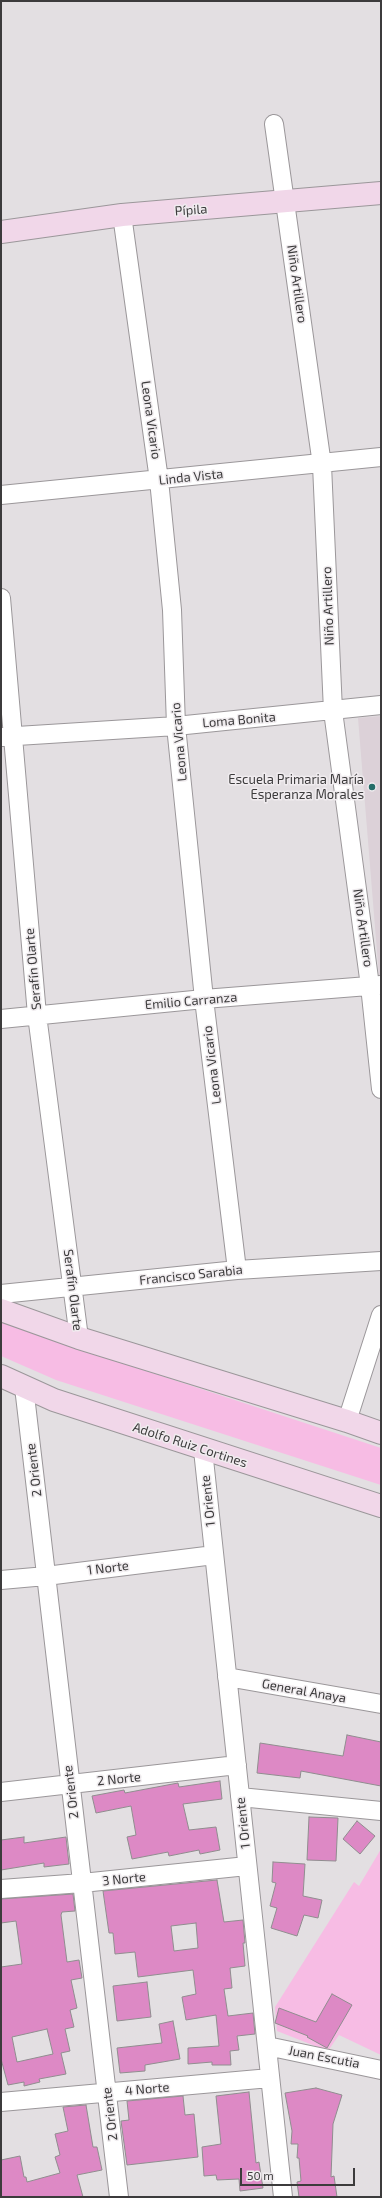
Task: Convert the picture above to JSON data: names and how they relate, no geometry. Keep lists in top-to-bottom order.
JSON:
{
  "streets": {
    "main road": ["Pípila", "Adolfo Ruiz Cortines"],
    "street": [
      "Niño Artillero",
      "Leona Vicario",
      "Linda Vista",
      "Loma Bonita",
      "Serafín Olarte",
      "Emilio Carranza",
      "Francisco Sarabia",
      "2 Oriente",
      "1 Oriente",
      "1 Norte",
      "General Anaya",
      "2 Norte",
      "3 Norte",
      "Juan Escutia",
      "4 Norte"
    ]
  },
  "crossings": [
    ["Pípila", "Niño Artillero"],
    ["Pípila", "Leona Vicario"],
    ["Niño Artillero", "Linda Vista"],
    ["Niño Artillero", "Loma Bonita"],
    ["Niño Artillero", "Emilio Carranza"],
    ["Leona Vicario", "Linda Vista"],
    ["Leona Vicario", "Loma Bonita"],
    ["Leona Vicario", "Emilio Carranza"],
    ["Leona Vicario", "Francisco Sarabia"],
    ["Loma Bonita", "Serafín Olarte"],
    ["Serafín Olarte", "Emilio Carranza"],
    ["Serafín Olarte", "Francisco Sarabia"],
    ["Adolfo Ruiz Cortines", "2 Oriente"],
    ["Adolfo Ruiz Cortines", "1 Oriente"],
    ["2 Oriente", "1 Norte"],
    ["2 Oriente", "2 Norte"],
    ["2 Oriente", "3 Norte"],
    ["2 Oriente", "4 Norte"],
    ["1 Oriente", "1 Norte"],
    ["1 Oriente", "General Anaya"],
    ["1 Oriente", "2 Norte"],
    ["1 Oriente", "3 Norte"],
    ["1 Oriente", "Juan Escutia"],
    ["1 Oriente", "4 Norte"]
  ],
  "places": ["Escuela Primaria María Esperanza Morales"],
  "scale_bar": "50 m"
}
